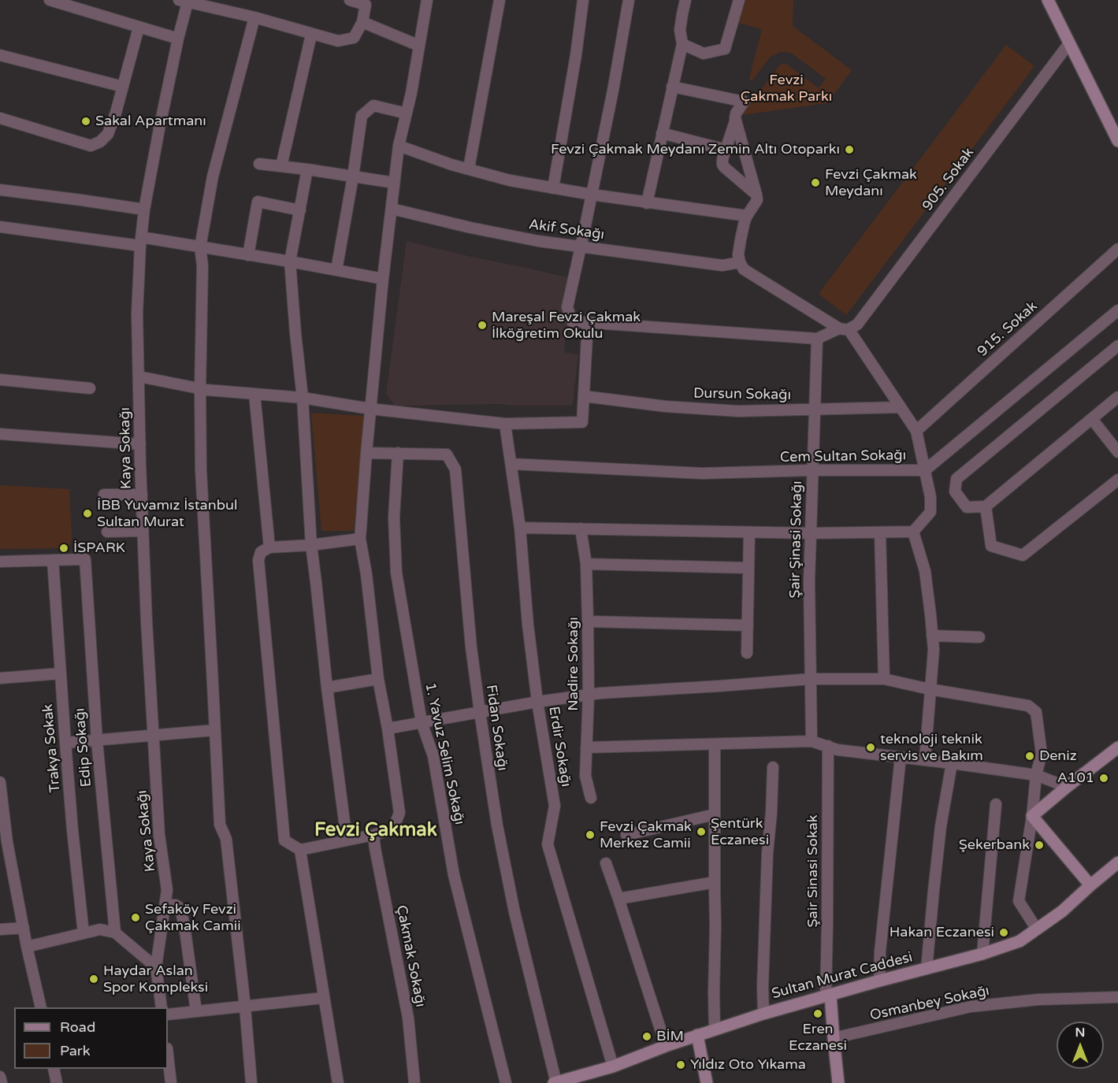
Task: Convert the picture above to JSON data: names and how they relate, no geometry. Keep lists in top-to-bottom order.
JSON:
{
  "streets": {
    "street": [
      "905. Sokak",
      "Akif Sokağı",
      "915. Sokak",
      "Dursun Sokağı",
      "Kaya Sokağı",
      "Cem Sultan Sokağı",
      "Şair Şinasi Sokağı",
      "Nadire Sokağı",
      "Fidan Sokağı",
      "Erdir Sokağı",
      "Edip Sokağı",
      "Trakya Sokak",
      "1. Yavuz Selim Sokağı",
      "Şair Sinasi Sokak",
      "Çakmak Sokağı",
      "Sultan Murat Caddesi",
      "Osmanbey Sokağı"
    ]
  },
  "crossings": [
    ["905. Sokak", "Şair Şinasi Sokağı"],
    ["Dursun Sokağı", "Şair Şinasi Sokağı"],
    ["Cem Sultan Sokağı", "Şair Şinasi Sokağı"],
    ["Cem Sultan Sokağı", "Erdir Sokağı"],
    ["Fidan Sokağı", "1. Yavuz Selim Sokağı"],
    ["Fidan Sokağı", "Sultan Murat Caddesi"],
    ["Erdir Sokağı", "Sultan Murat Caddesi"],
    ["Edip Sokağı", "Trakya Sokak"],
    ["Şair Sinasi Sokak", "Sultan Murat Caddesi"]
  ],
  "districts": ["Fevzi Çakmak"],
  "parks": ["Fevzi Çakmak Parkı"],
  "places": [
    "Sakal Apartmanı",
    "Fevzi Çakmak Meydanı Zemin Altı Otoparkı",
    "Fevzi Çakmak Meydanı",
    "Mareşal Fevzi Çakmak İlköğretim Okulu",
    "İBB Yuvamız İstanbul Sultan Murat",
    "İSPARK",
    "teknoloji teknik servis ve Bakım",
    "Deniz",
    "A101",
    "Şentürk Eczanesi",
    "Fevzi Çakmak Merkez Camii",
    "Şekerbank",
    "Sefaköy Fevzi Çakmak Camii",
    "Hakan Eczanesi",
    "Haydar Aslan Spor Kompleksi",
    "Eren Eczanesi",
    "BİM",
    "Yıldız Oto Yıkama"
  ],
  "legend": ["Road", "Park"],
  "north": "top"
}
